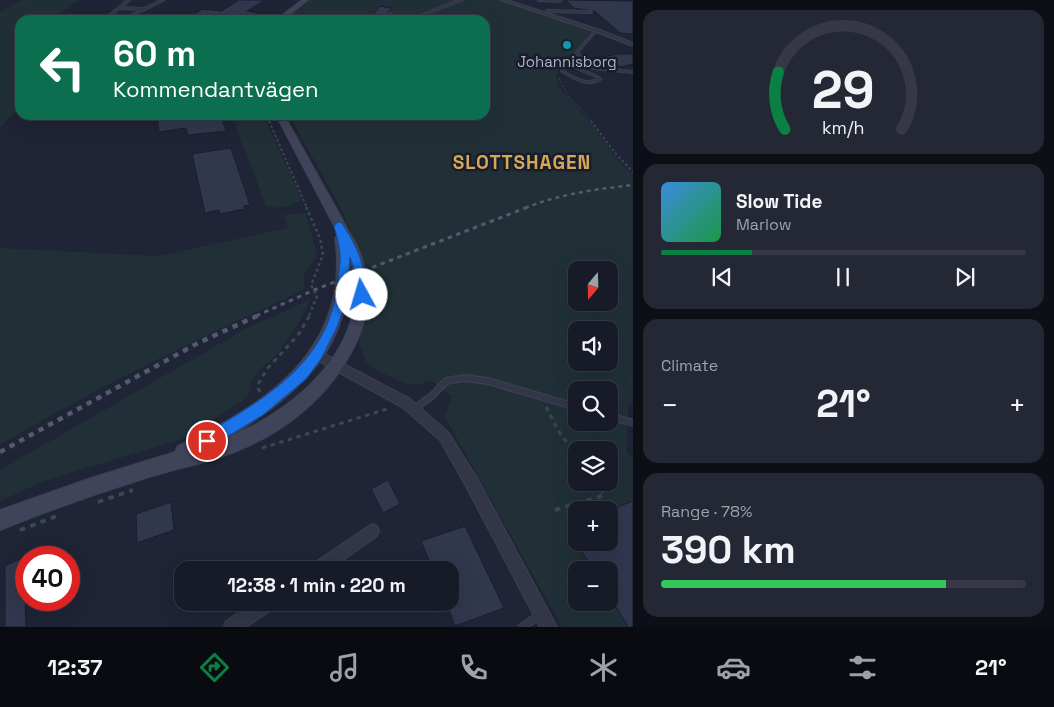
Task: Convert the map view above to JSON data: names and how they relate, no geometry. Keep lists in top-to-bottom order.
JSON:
{
  "districts": ["SLOTTSHAGEN"],
  "places": ["Johannisborg"],
  "north": "bottom",
  "page": {
    "turn": ["60 m", "Kommendantvägen"],
    "song": ["Slow Tide", "Marlow"],
    "map_buttons": ["+", "−"],
    "tile": [
      "Climate",
      ["Range · 78%", "390 km"]
    ],
    "heat": ["−", "21°", "+"],
    "limit": "40",
    "trip": "12:38 · 1 min · 220 m",
    "tabs": ["12:37", "21°"],
    "gauge": ["29", "km/h"]
  }
}
